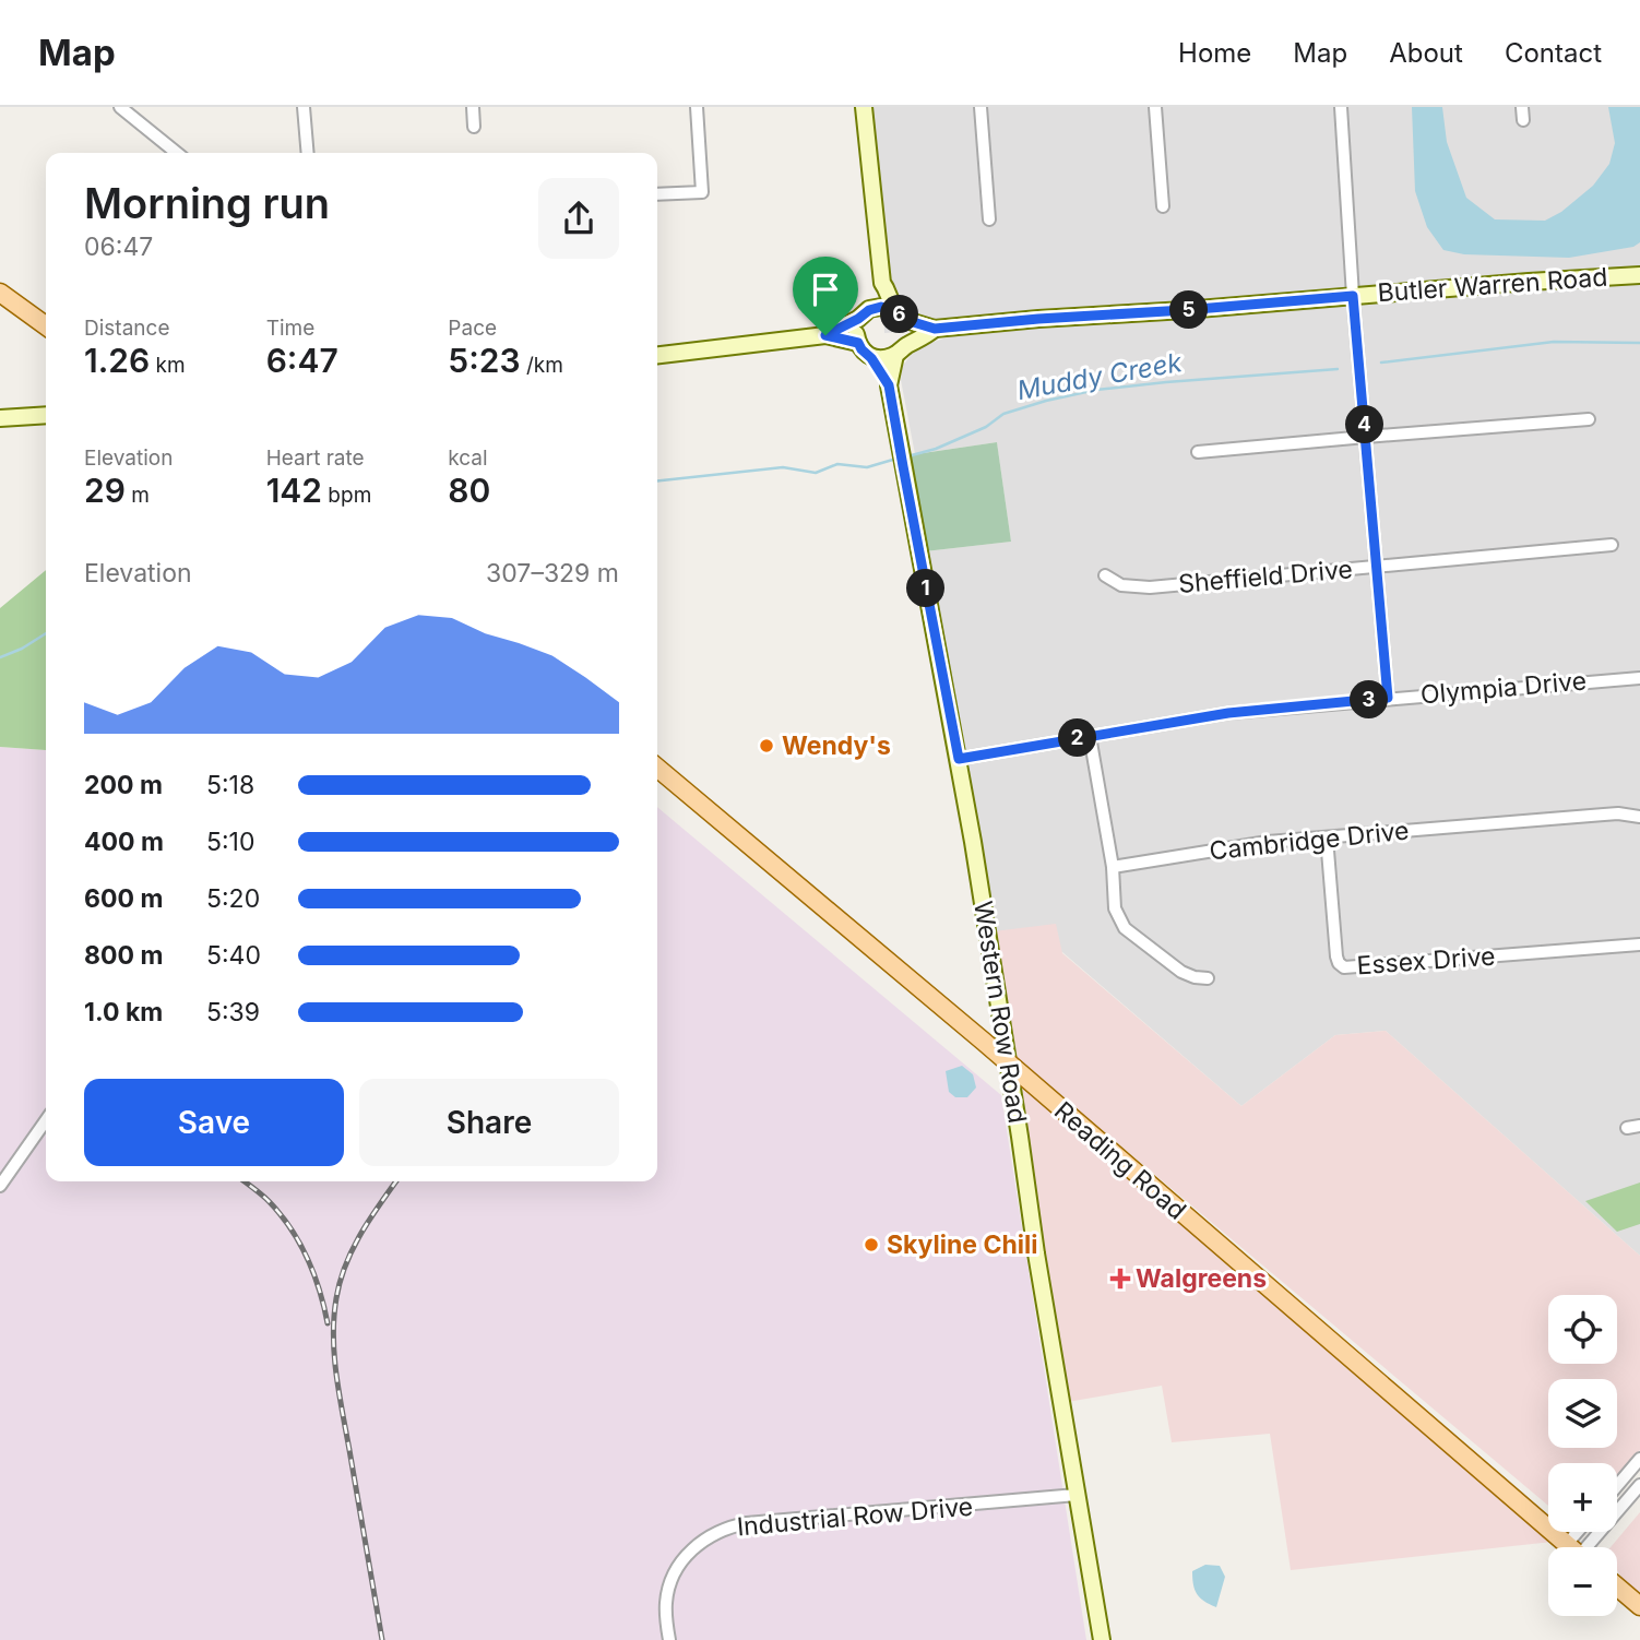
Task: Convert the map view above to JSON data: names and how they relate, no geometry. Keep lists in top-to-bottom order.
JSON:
{
  "streets": {
    "main road": ["Reading Road"],
    "street": [
      "Butler Warren Road",
      "Sheffield Drive",
      "Olympia Drive",
      "Cambridge Drive",
      "Essex Drive",
      "Western Row Road",
      "Industrial Row Drive"
    ]
  },
  "crossings": [
    ["Butler Warren Road", "Western Row Road"],
    ["Olympia Drive", "Western Row Road"],
    ["Cambridge Drive", "Essex Drive"],
    ["Western Row Road", "Reading Road"],
    ["Western Row Road", "Industrial Row Drive"]
  ],
  "water": ["Muddy Creek"],
  "places": {
    "other": ["Wendy's", "Skyline Chili"],
    "health": ["Walgreens"]
  },
  "page": {
    "header": "Map",
    "nav": [
      "Home",
      "Map",
      "About",
      "Contact"
    ],
    "heading": ["Morning run", "06:47"],
    "stats": [
      ["Distance", "1.26 km"],
      ["Time", "6:47"],
      ["Pace", "5:23 /km"],
      ["Elevation", "29 m"],
      ["Heart rate", "142 bpm"],
      ["kcal", "80"]
    ],
    "pins": [
      "5",
      "6",
      "4",
      "1",
      "3",
      "2"
    ],
    "chart": ["Elevation", "307–329 m"],
    "list": [
      {
        "name": "200 m",
        "note": "5:18"
      },
      {
        "name": "400 m",
        "note": "5:10"
      },
      {
        "name": "600 m",
        "note": "5:20"
      },
      {
        "name": "800 m",
        "note": "5:40"
      },
      {
        "name": "1.0 km",
        "note": "5:39"
      }
    ],
    "buttons": ["Save", "Share"],
    "map_buttons": ["+", "−"]
  }
}
